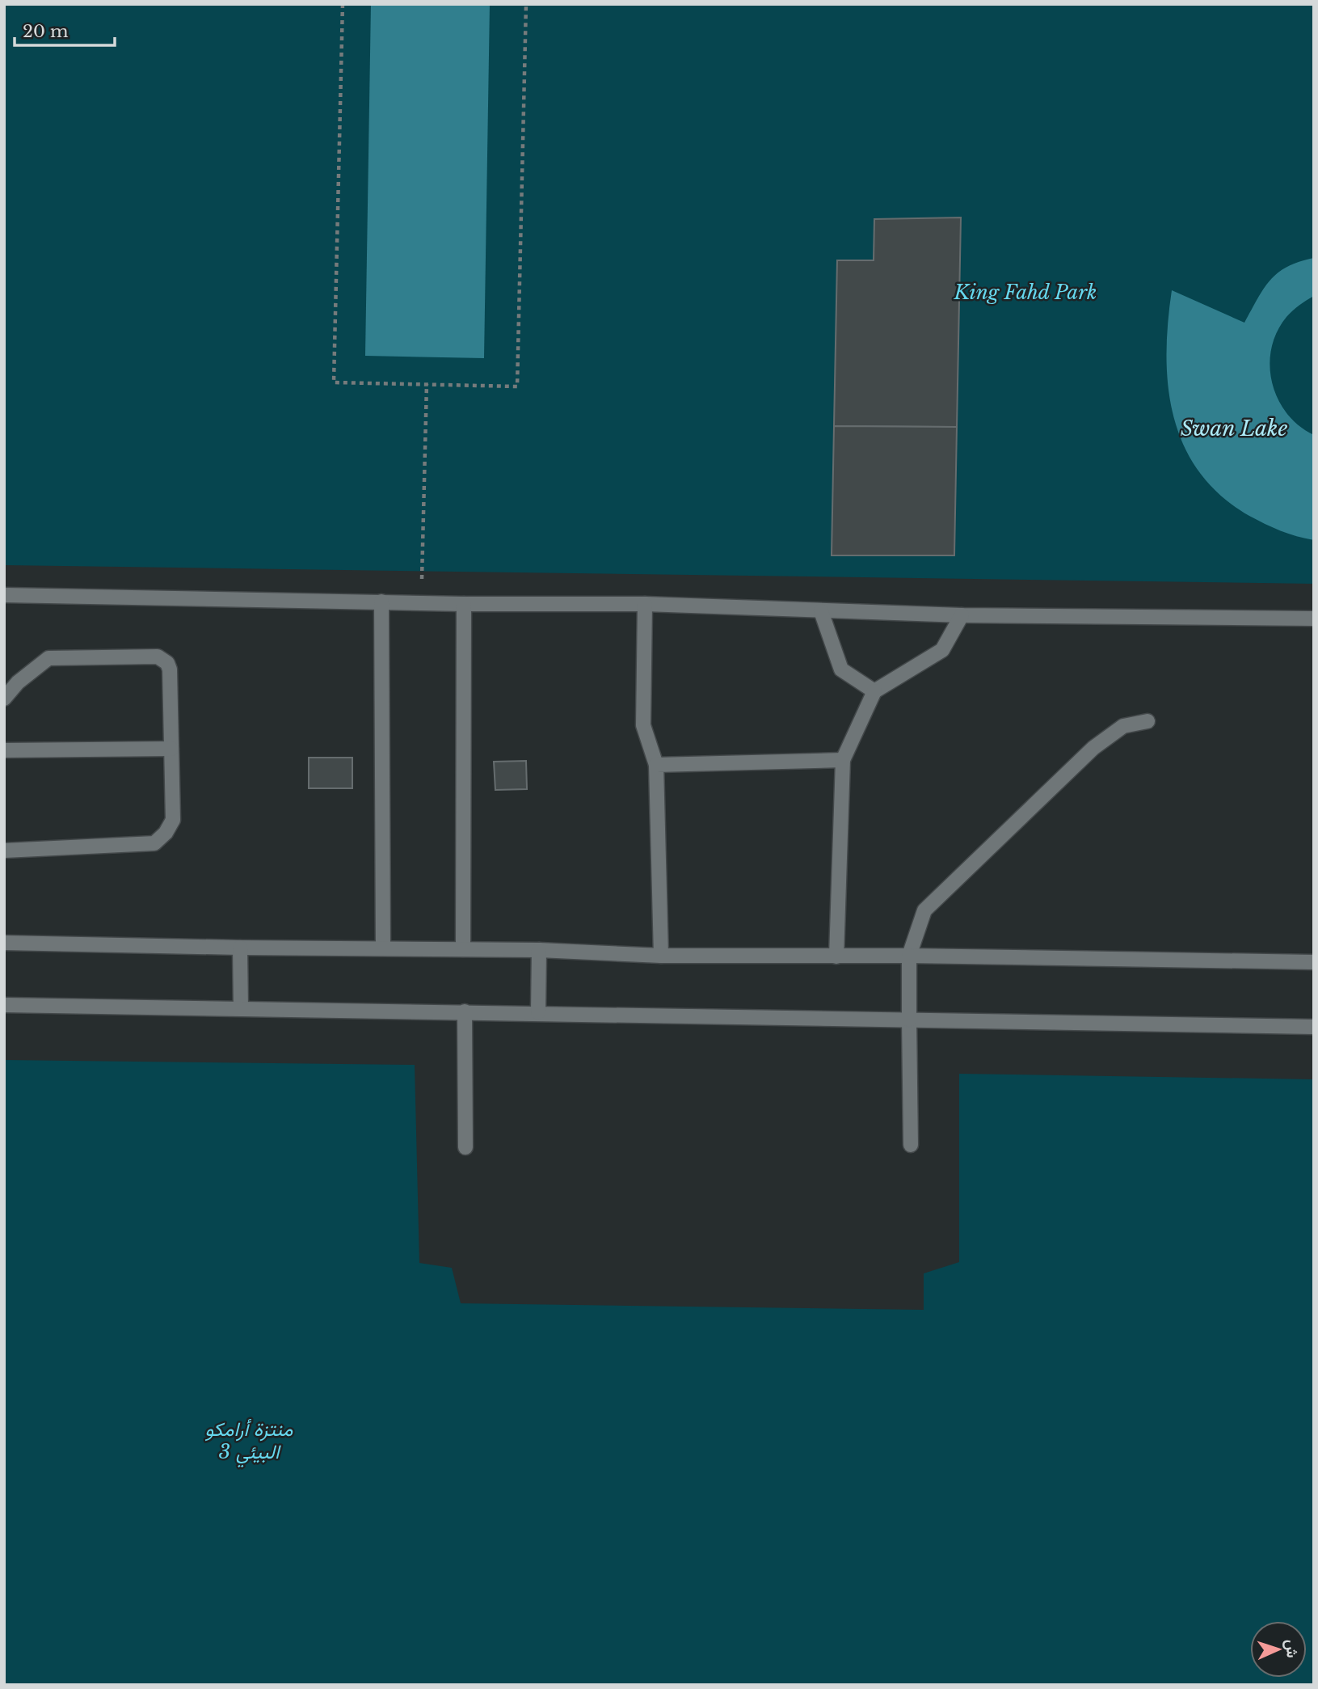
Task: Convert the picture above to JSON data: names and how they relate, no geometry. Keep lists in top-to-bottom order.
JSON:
{
  "water": ["Swan Lake"],
  "parks": ["King Fahd Park", "منتزة أرامكو البيئي 3"],
  "scale_bar": "20 m",
  "north": "right"
}
